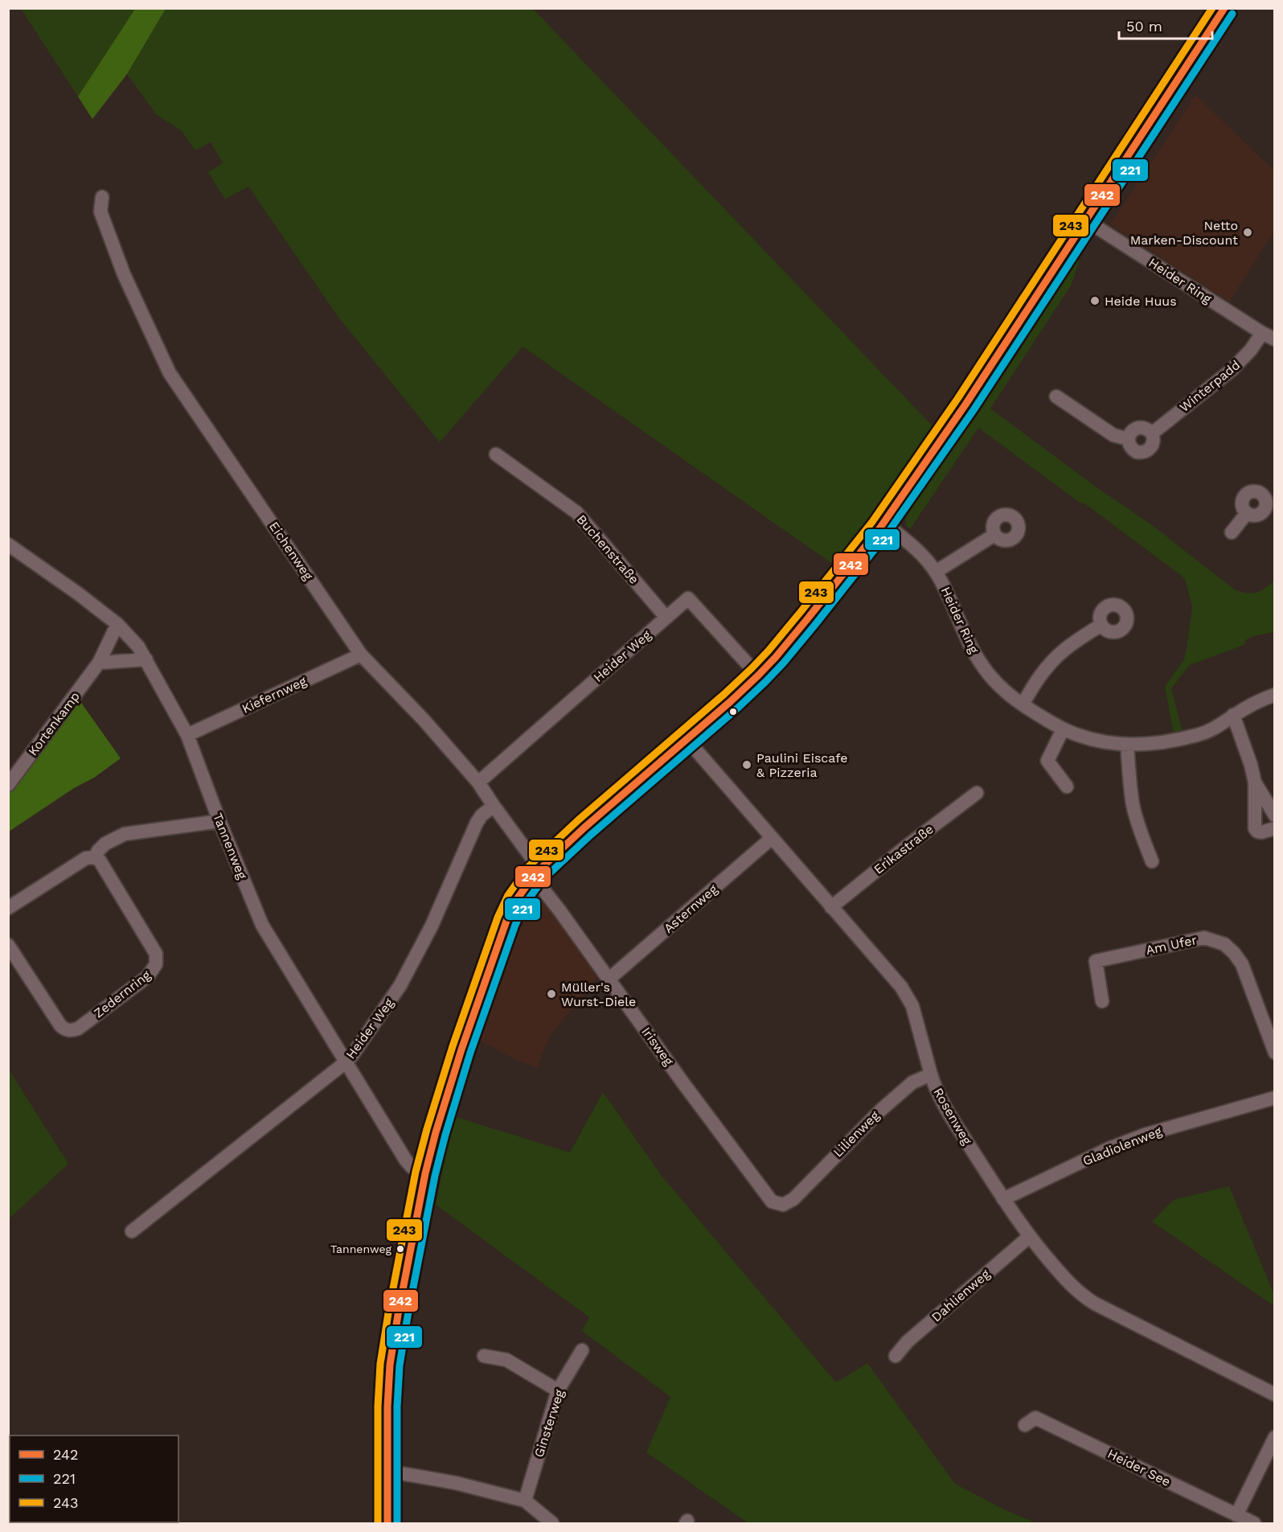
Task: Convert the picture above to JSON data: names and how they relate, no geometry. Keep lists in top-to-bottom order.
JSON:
{
  "streets": {
    "street": [
      "Heider Ring",
      "Winterpadd",
      "Buchenstraße",
      "Eichenweg",
      "Heider Weg",
      "Kiefernweg",
      "Kortenkamp",
      "Tannenweg",
      "Erikastraße",
      "Asternweg",
      "Am Ufer",
      "Zedernring",
      "Irisweg",
      "Rosenweg",
      "Lilienweg",
      "Gladiolenweg",
      "Dahlienweg",
      "Ginsterweg",
      "Heider See"
    ]
  },
  "crossings": [
    ["Heider Ring", "Winterpadd"],
    ["Buchenstraße", "Heider Weg"],
    ["Eichenweg", "Heider Weg"],
    ["Eichenweg", "Kiefernweg"],
    ["Eichenweg", "Irisweg"],
    ["Heider Weg", "Tannenweg"],
    ["Kiefernweg", "Tannenweg"],
    ["Kortenkamp", "Tannenweg"],
    ["Erikastraße", "Rosenweg"],
    ["Asternweg", "Irisweg"],
    ["Asternweg", "Rosenweg"],
    ["Irisweg", "Lilienweg"],
    ["Rosenweg", "Lilienweg"],
    ["Rosenweg", "Gladiolenweg"],
    ["Rosenweg", "Dahlienweg"]
  ],
  "places": [
    "Netto Marken-Discount",
    "Heide Huus",
    "Paulini Eiscafe & Pizzeria",
    "Müller's Wurst-Diele",
    "Tannenweg"
  ],
  "lines": ["transit line 242", "transit line 243", "transit line 221"],
  "legend": ["242", "221", "243"],
  "scale_bar": "50 m"
}
